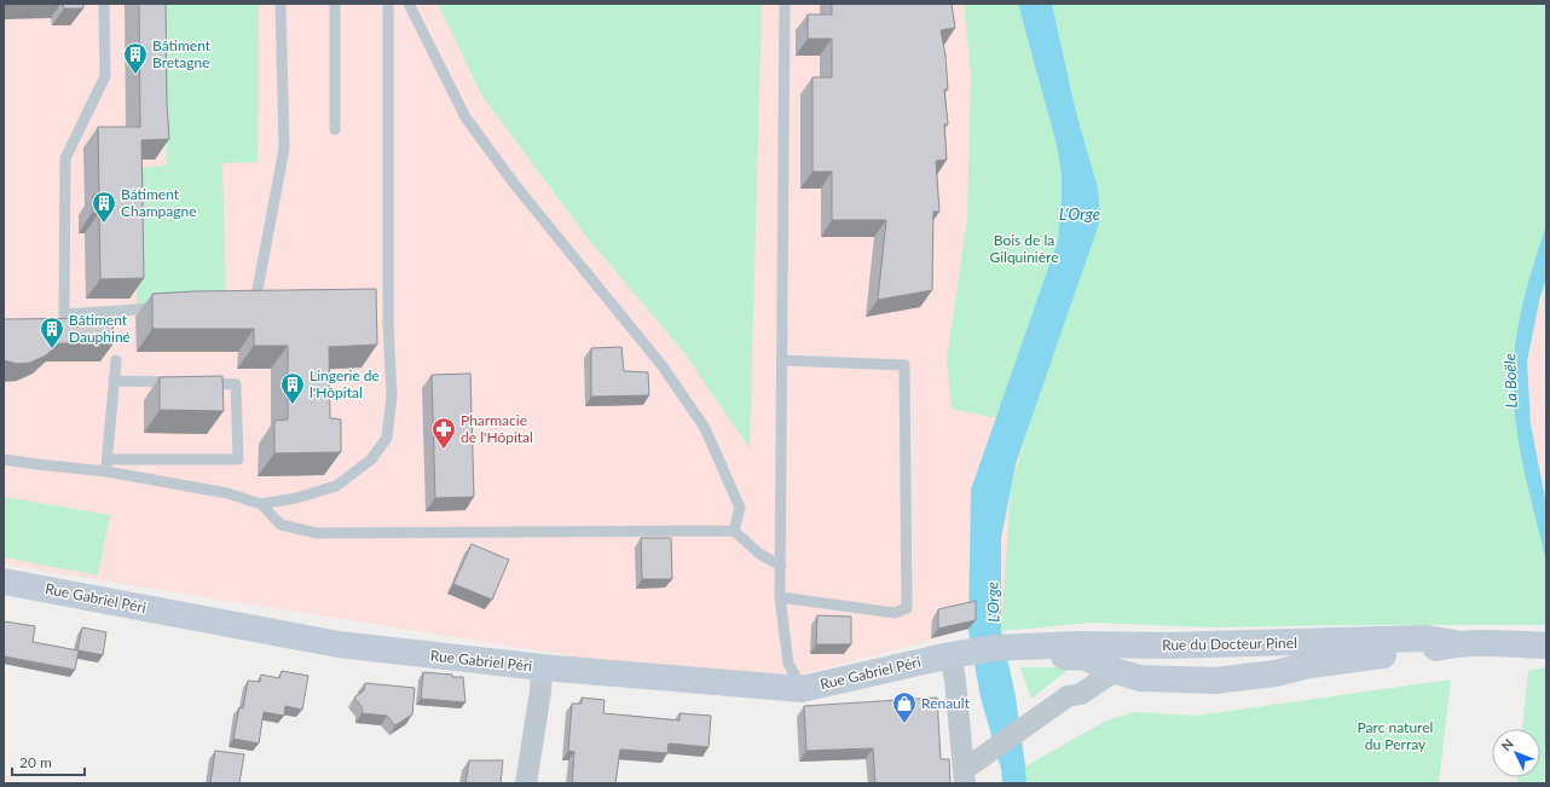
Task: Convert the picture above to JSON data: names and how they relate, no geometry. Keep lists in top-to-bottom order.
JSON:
{
  "streets": {
    "main road": ["Rue Gabriel Péri", "Rue du Docteur Pinel"]
  },
  "crossings": [
    ["Rue Gabriel Péri", "Rue du Docteur Pinel"]
  ],
  "water": ["L'Orge", "La Boële"],
  "parks": ["Bois de la Gilquinière", "Parc naturel du Perray"],
  "places": {
    "building": [
      "Bâtiment Bretagne",
      "Bâtiment Champagne",
      "Bâtiment Dauphiné",
      "Lingerie de l'Hôpital"
    ],
    "pharmacy": ["Pharmacie de l'Hôpital"],
    "shop": ["Renault"]
  },
  "scale_bar": "20 m",
  "north": "top left"
}
